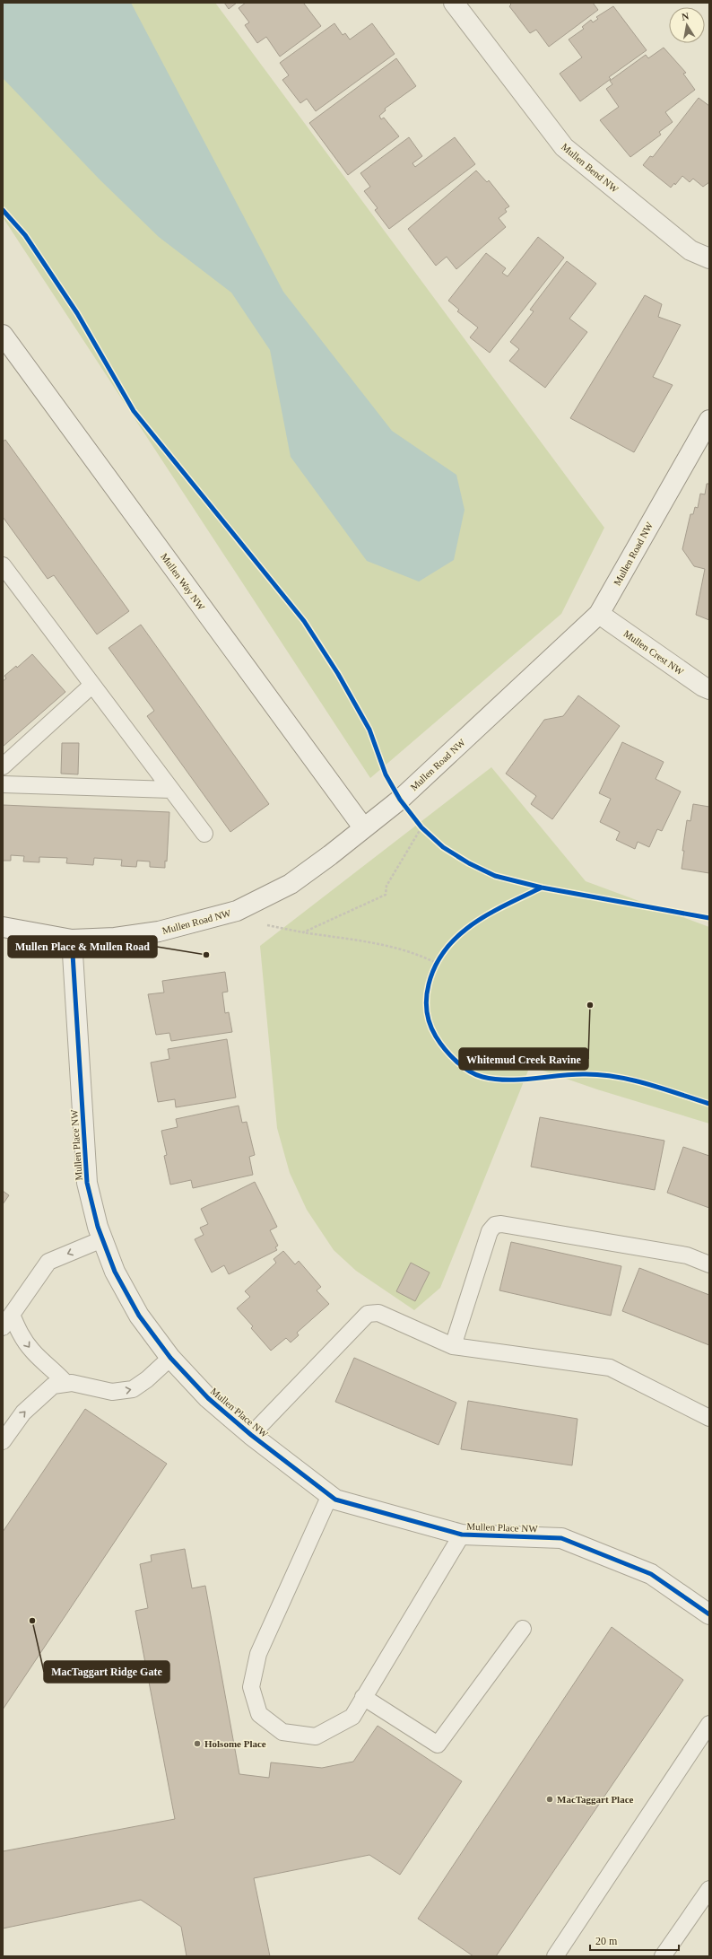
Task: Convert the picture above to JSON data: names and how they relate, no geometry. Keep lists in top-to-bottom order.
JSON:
{
  "streets": {
    "street": [
      "Mullen Bend NW",
      "Mullen Road NW",
      "Mullen Way NW",
      "Mullen Crest NW",
      "Mullen Place NW"
    ]
  },
  "crossings": [
    ["Mullen Road NW", "Mullen Way NW"],
    ["Mullen Road NW", "Mullen Crest NW"],
    ["Mullen Road NW", "Mullen Place NW"]
  ],
  "places": [
    "Mullen Place & Mullen Road",
    "Whitemud Creek Ravine",
    "MacTaggart Ridge Gate",
    "Holsome Place",
    "MacTaggart Place"
  ],
  "scale_bar": "20 m",
  "north": "top"
}
